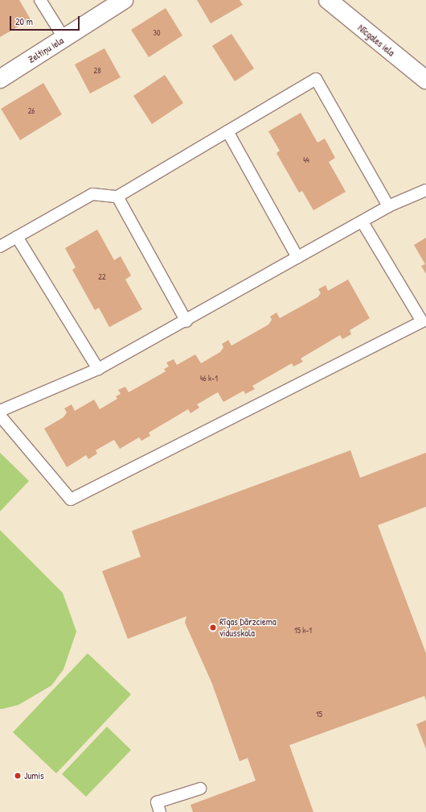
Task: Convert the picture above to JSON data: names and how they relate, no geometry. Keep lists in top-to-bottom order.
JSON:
{
  "streets": {
    "street": ["Nīcgales iela", "Zeltiņu iela"]
  },
  "places": ["Rīgas Dārzciema vidusskola", "Jumis"],
  "house_numbers": [
    "30",
    "28",
    "26",
    "44",
    "22",
    "46 k-1",
    "15 k-1",
    "15"
  ],
  "scale_bar": "20 m"
}
